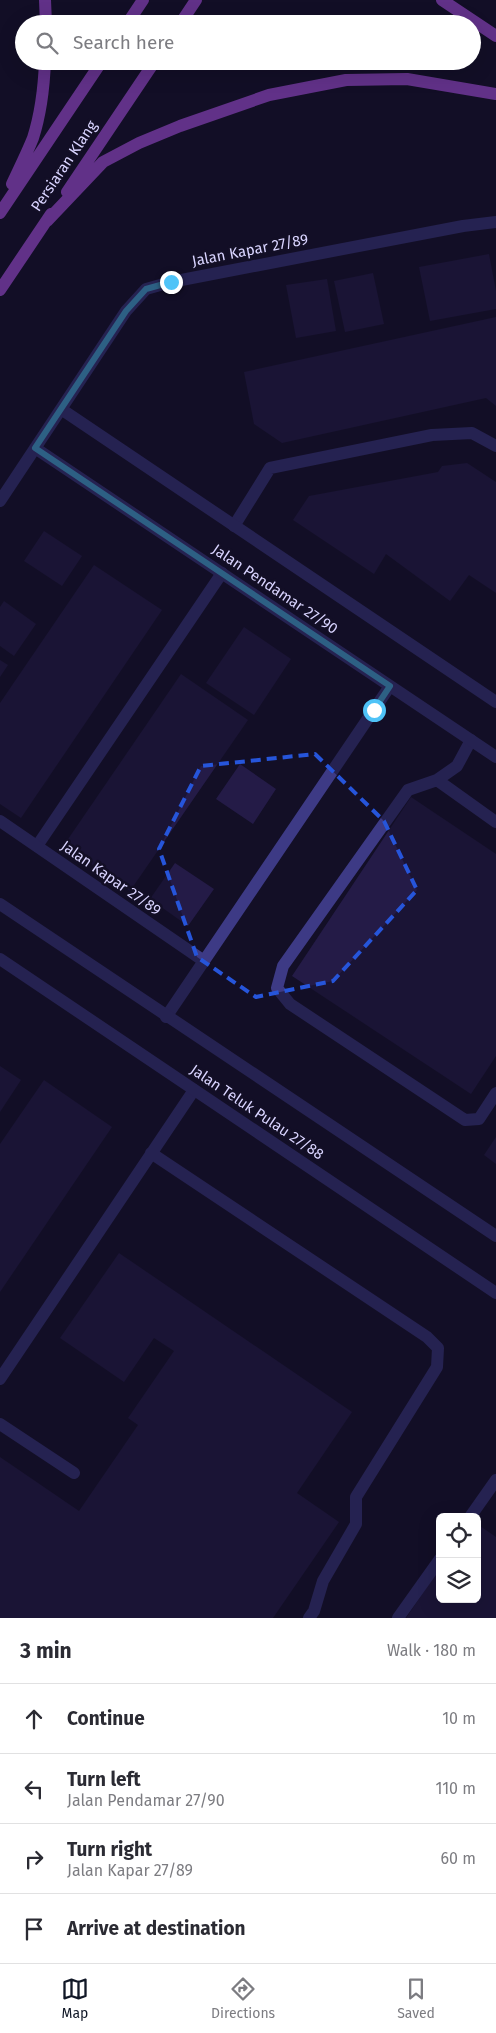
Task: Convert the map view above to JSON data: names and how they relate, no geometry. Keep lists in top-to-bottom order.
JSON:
{
  "streets": {
    "main road": ["Persiaran Klang"],
    "street": ["Jalan Kapar 27/89", "Jalan Pendamar 27/90", "Jalan Teluk Pulau 27/88"]
  },
  "crossings": [
    ["Jalan Kapar 27/89", "Jalan Pendamar 27/90"]
  ],
  "page": {
    "search": "Search here",
    "heading": ["3 min", "Walk · 180 m"],
    "list": [
      ["Continue", "10 m"],
      ["Turn left", "Jalan Pendamar 27/90", "110 m"],
      ["Turn right", "Jalan Kapar 27/89", "60 m"],
      "Arrive at destination"
    ],
    "nav": ["Map", "Directions", "Saved"]
  }
}
